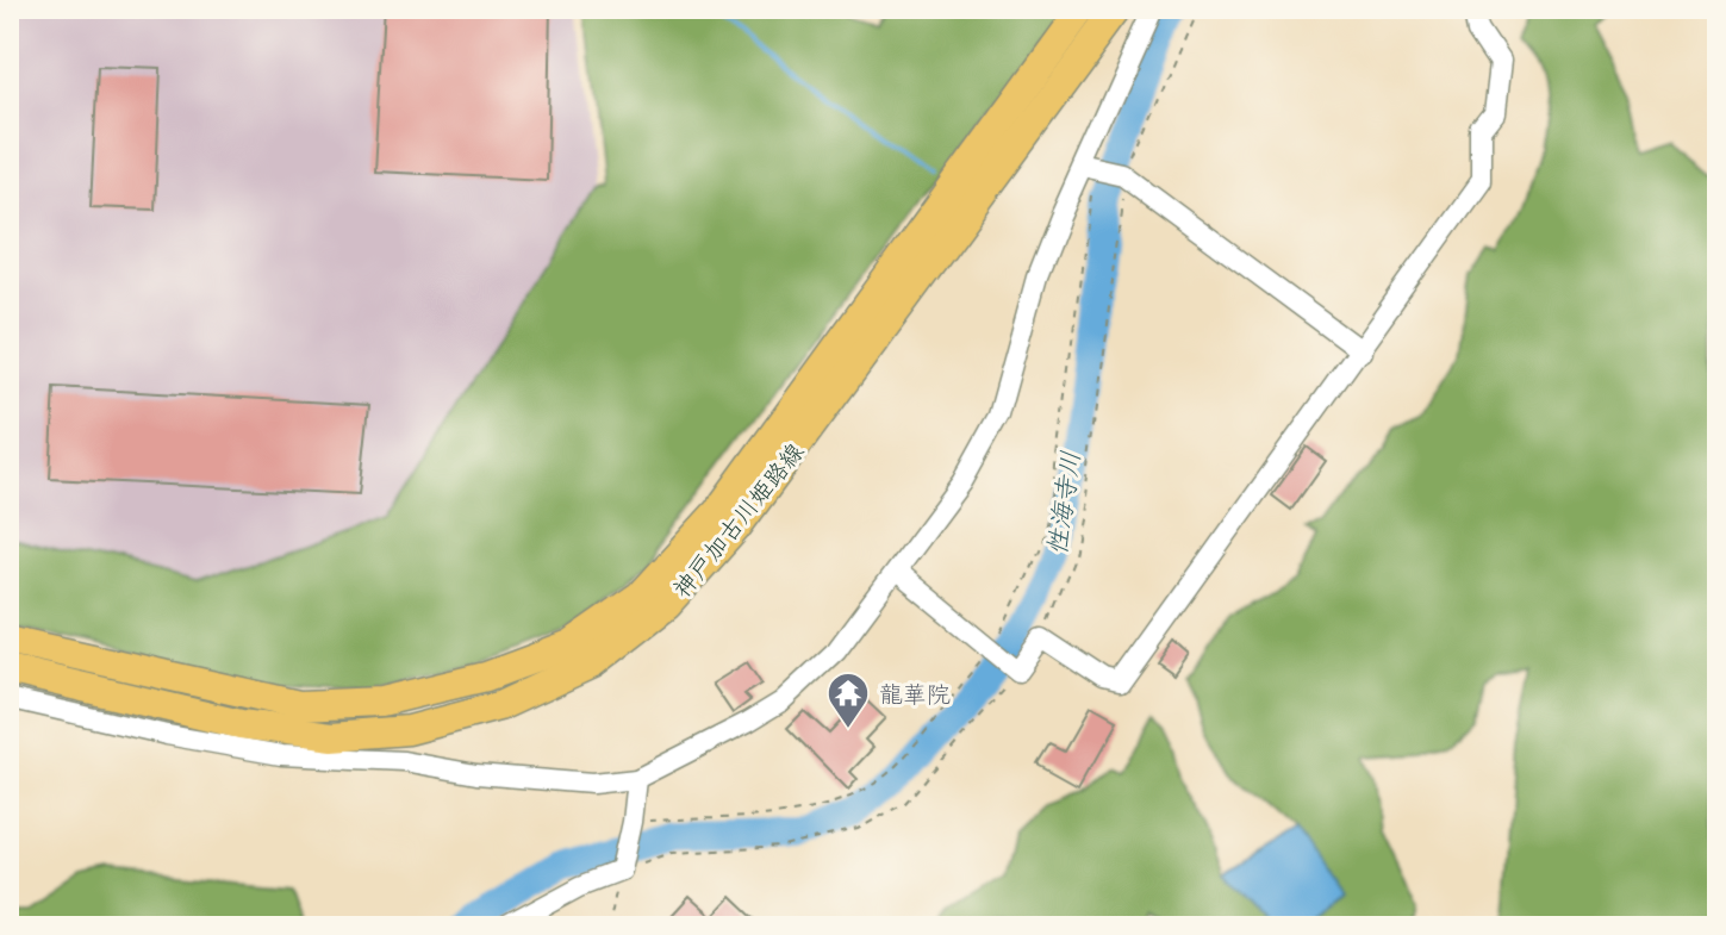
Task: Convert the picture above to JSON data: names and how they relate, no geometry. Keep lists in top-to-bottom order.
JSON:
{
  "streets": {
    "main road": ["神戸加古川姫路線"]
  },
  "water": ["性海寺川"],
  "places": {
    "temple": ["龍華院"]
  }
}
